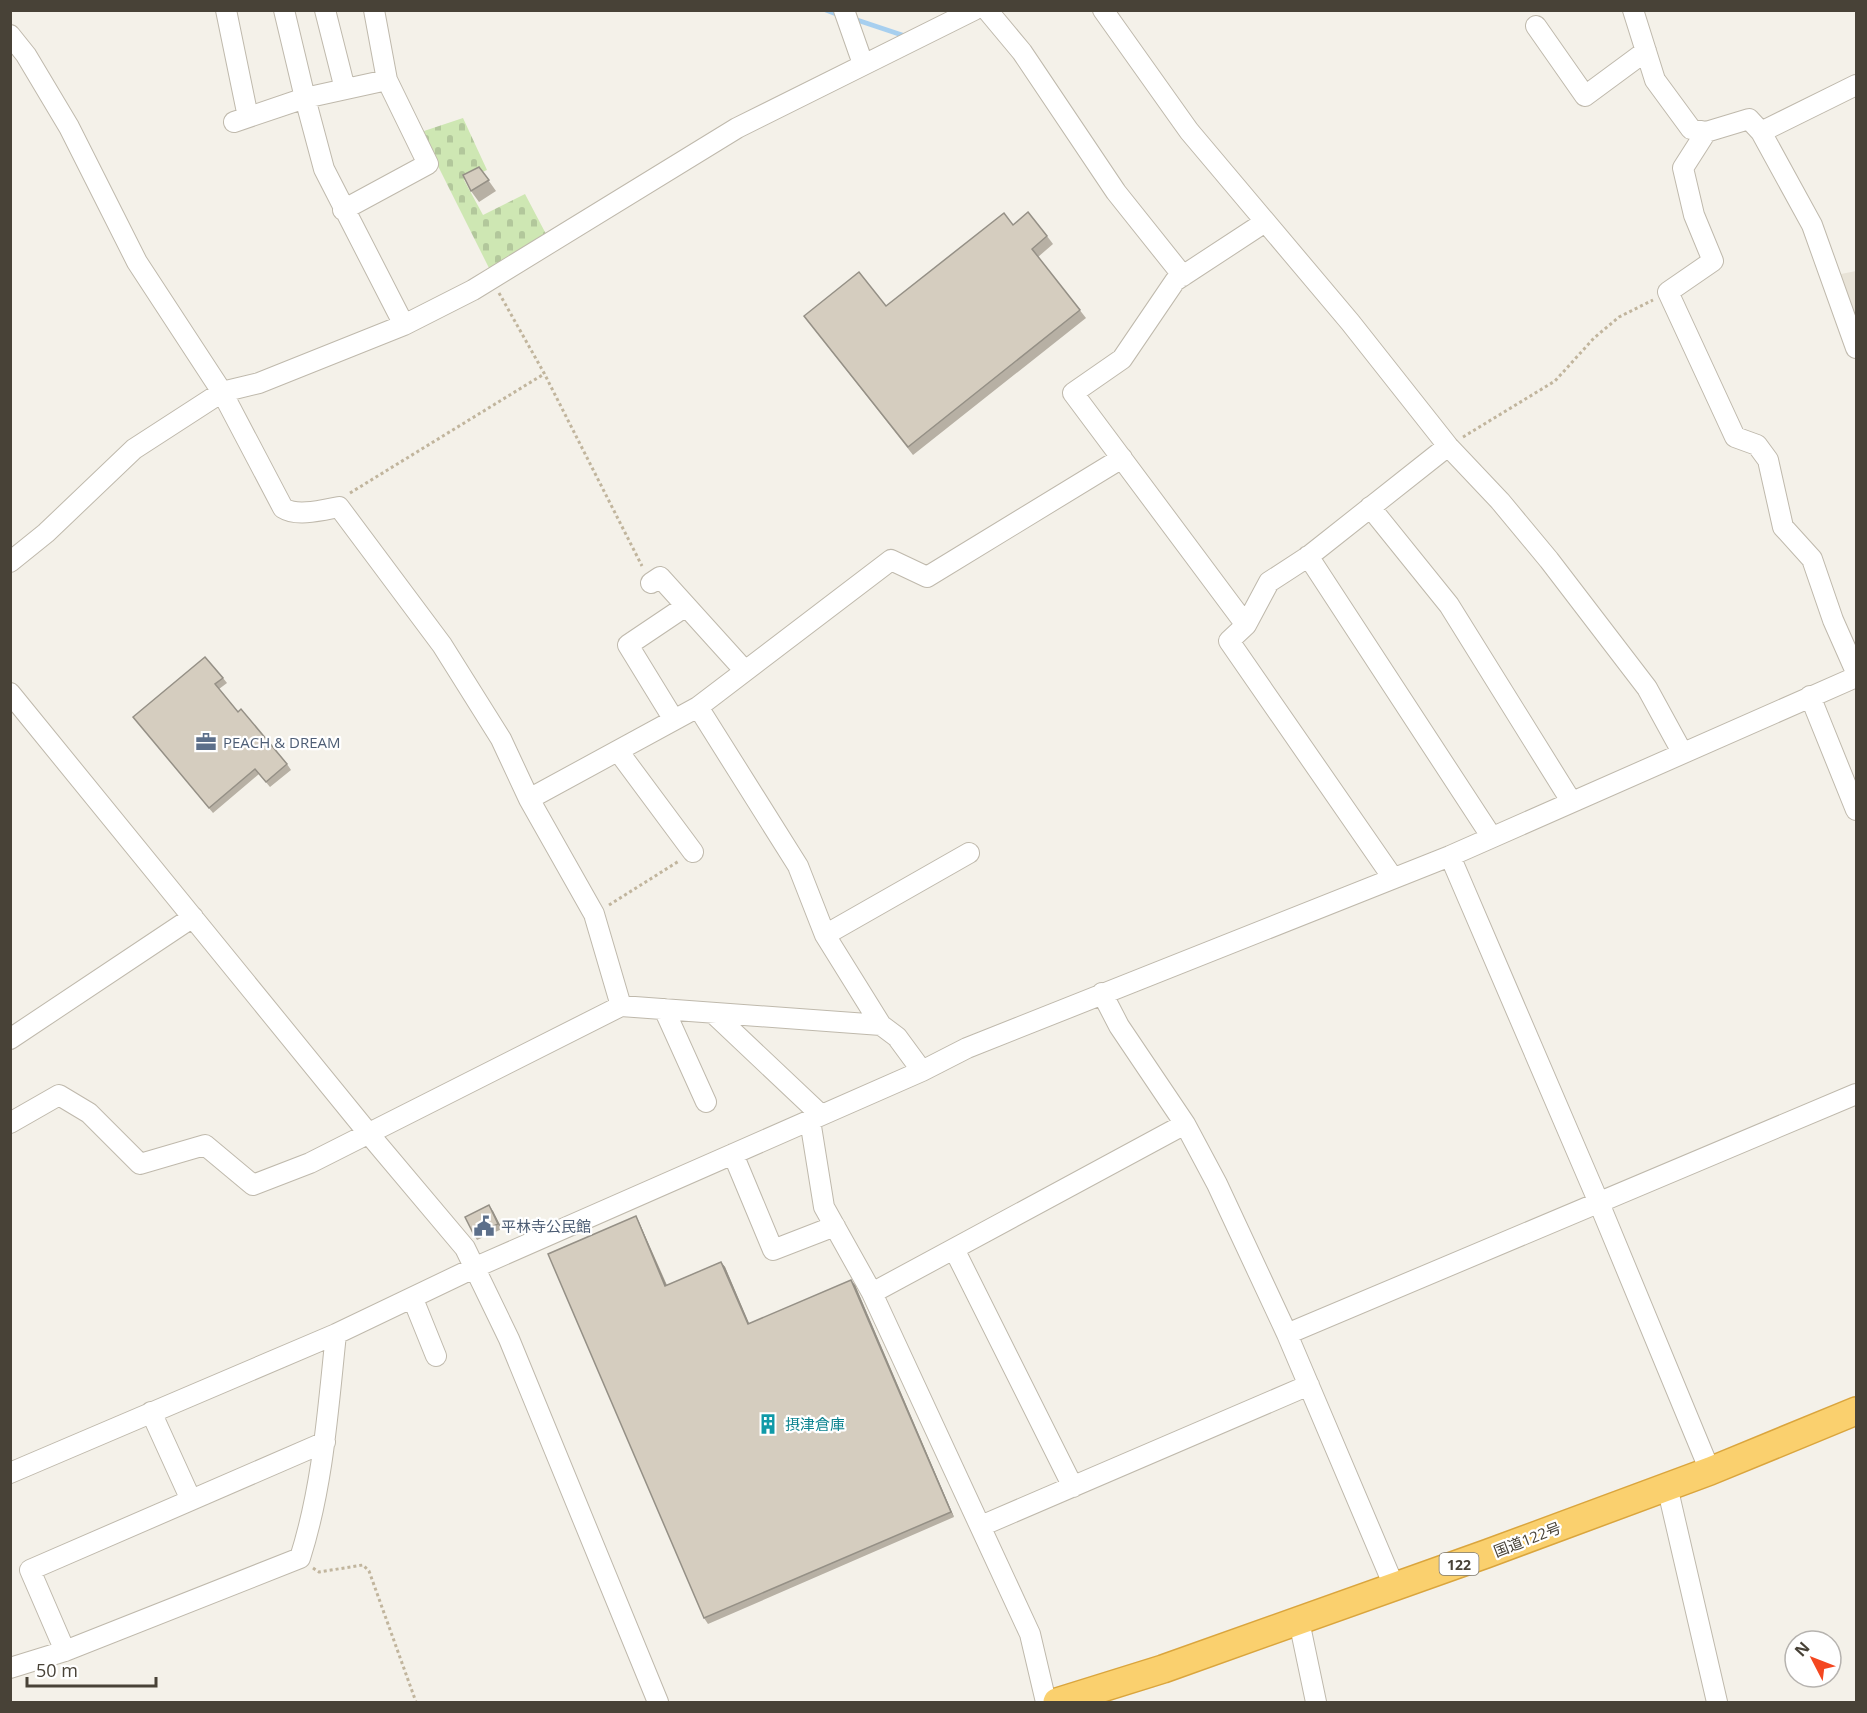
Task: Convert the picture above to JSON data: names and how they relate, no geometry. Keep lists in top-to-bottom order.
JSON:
{
  "streets": {
    "highway": ["国道122号", "122"]
  },
  "places": {
    "office": ["PEACH & DREAM"],
    "public building": ["平林寺公民館"],
    "building": ["摂津倉庫"]
  },
  "scale_bar": "50 m",
  "north": "top left"
}
